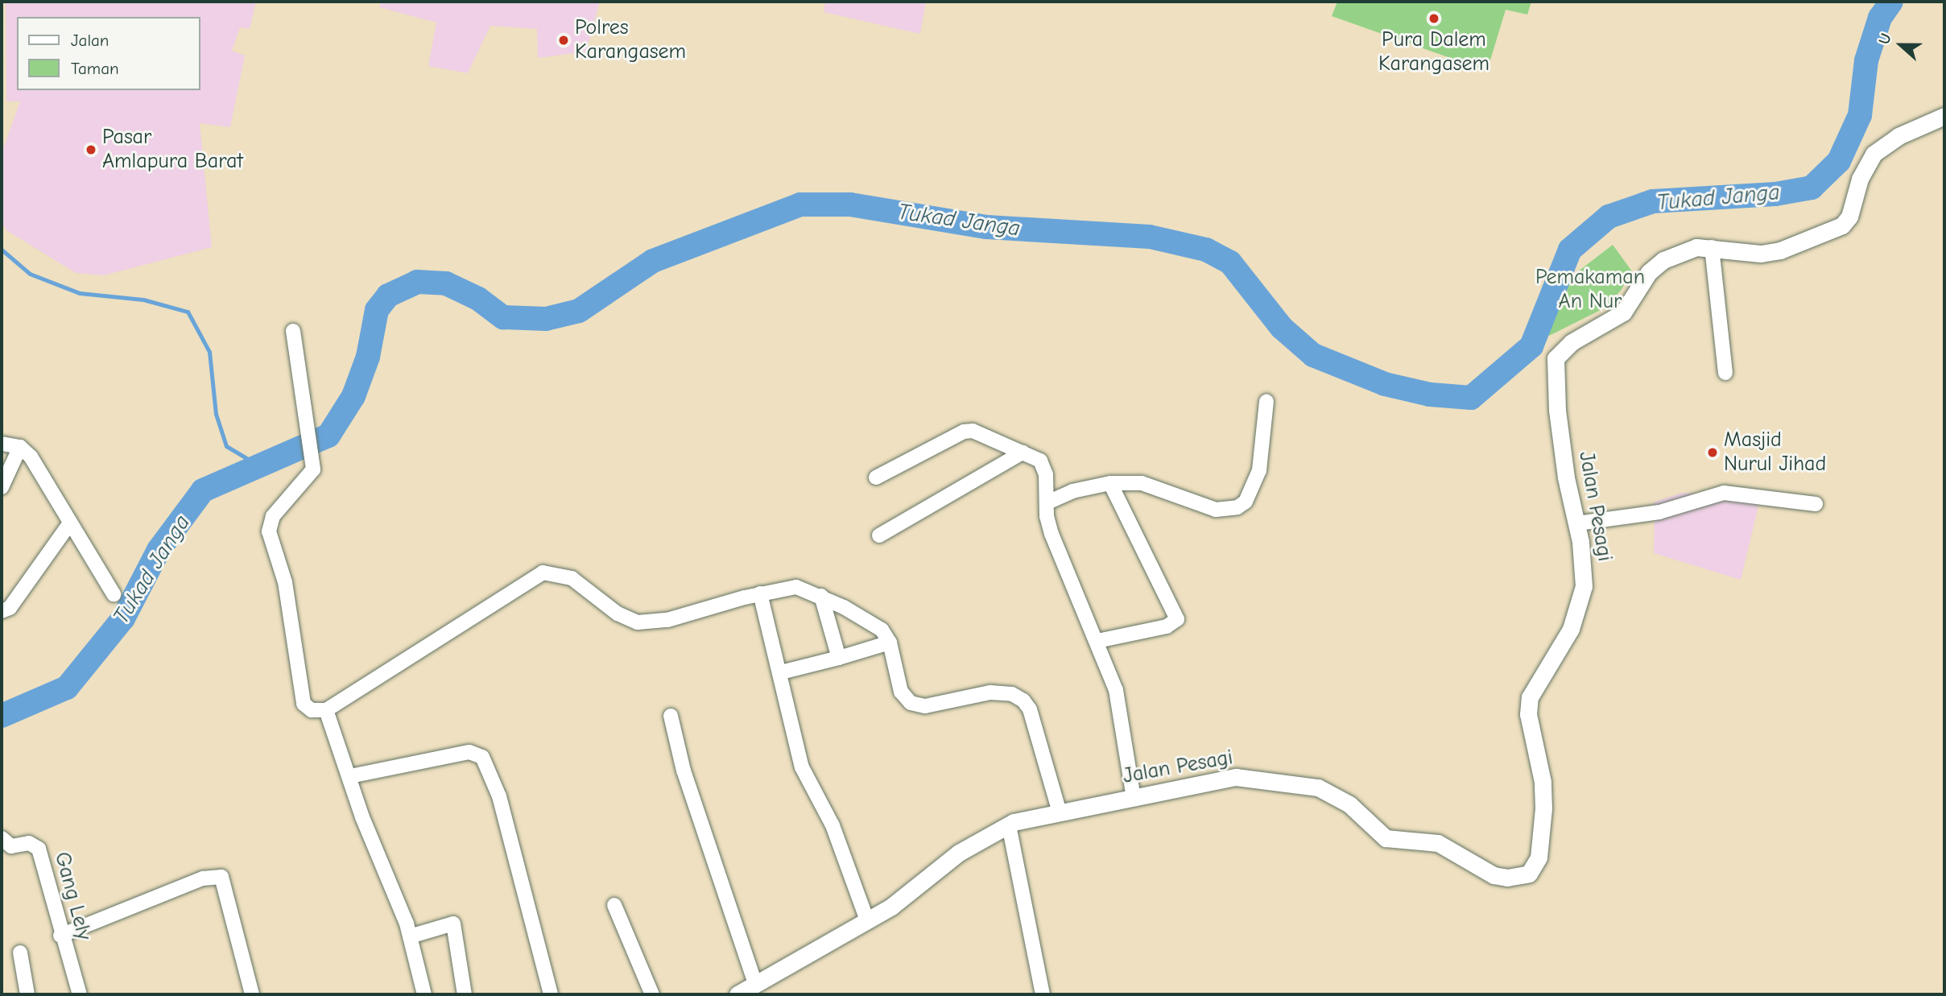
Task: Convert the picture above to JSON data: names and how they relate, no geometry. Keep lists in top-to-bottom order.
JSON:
{
  "streets": {
    "street": ["Jalan Pesagi", "Gang Lely"]
  },
  "water": ["Tukad Janga"],
  "parks": ["Pemakaman An Nur"],
  "places": [
    "Pura Dalem Karangasem",
    "Polres Karangasem",
    "Pasar Amlapura Barat",
    "Masjid Nurul Jihad"
  ],
  "legend": ["Jalan", "Taman"],
  "north": "left"
}
